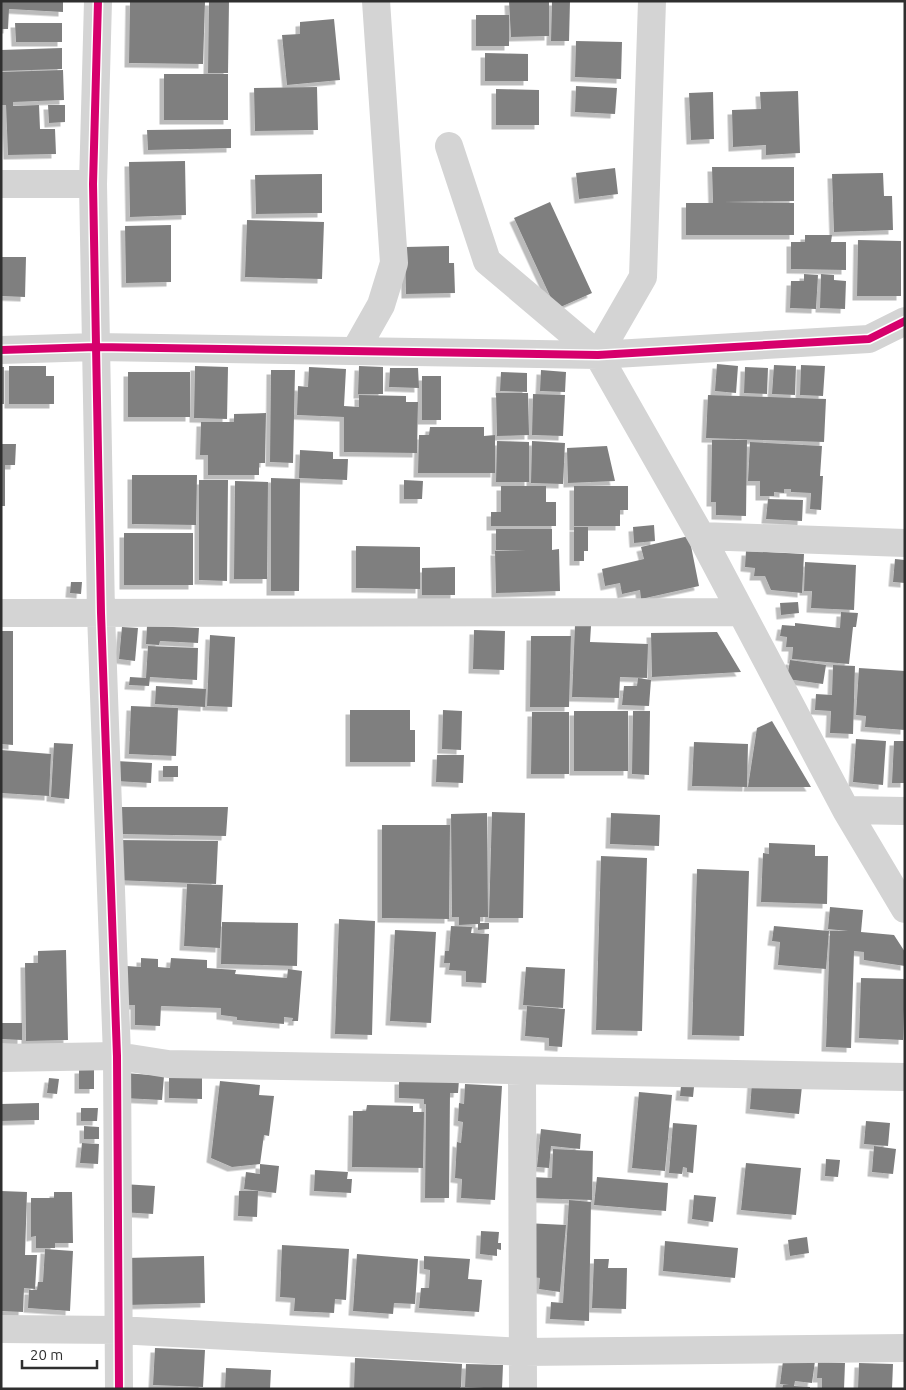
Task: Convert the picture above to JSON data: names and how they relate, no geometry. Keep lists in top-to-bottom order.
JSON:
{
  "scale_bar": "20 m"
}
